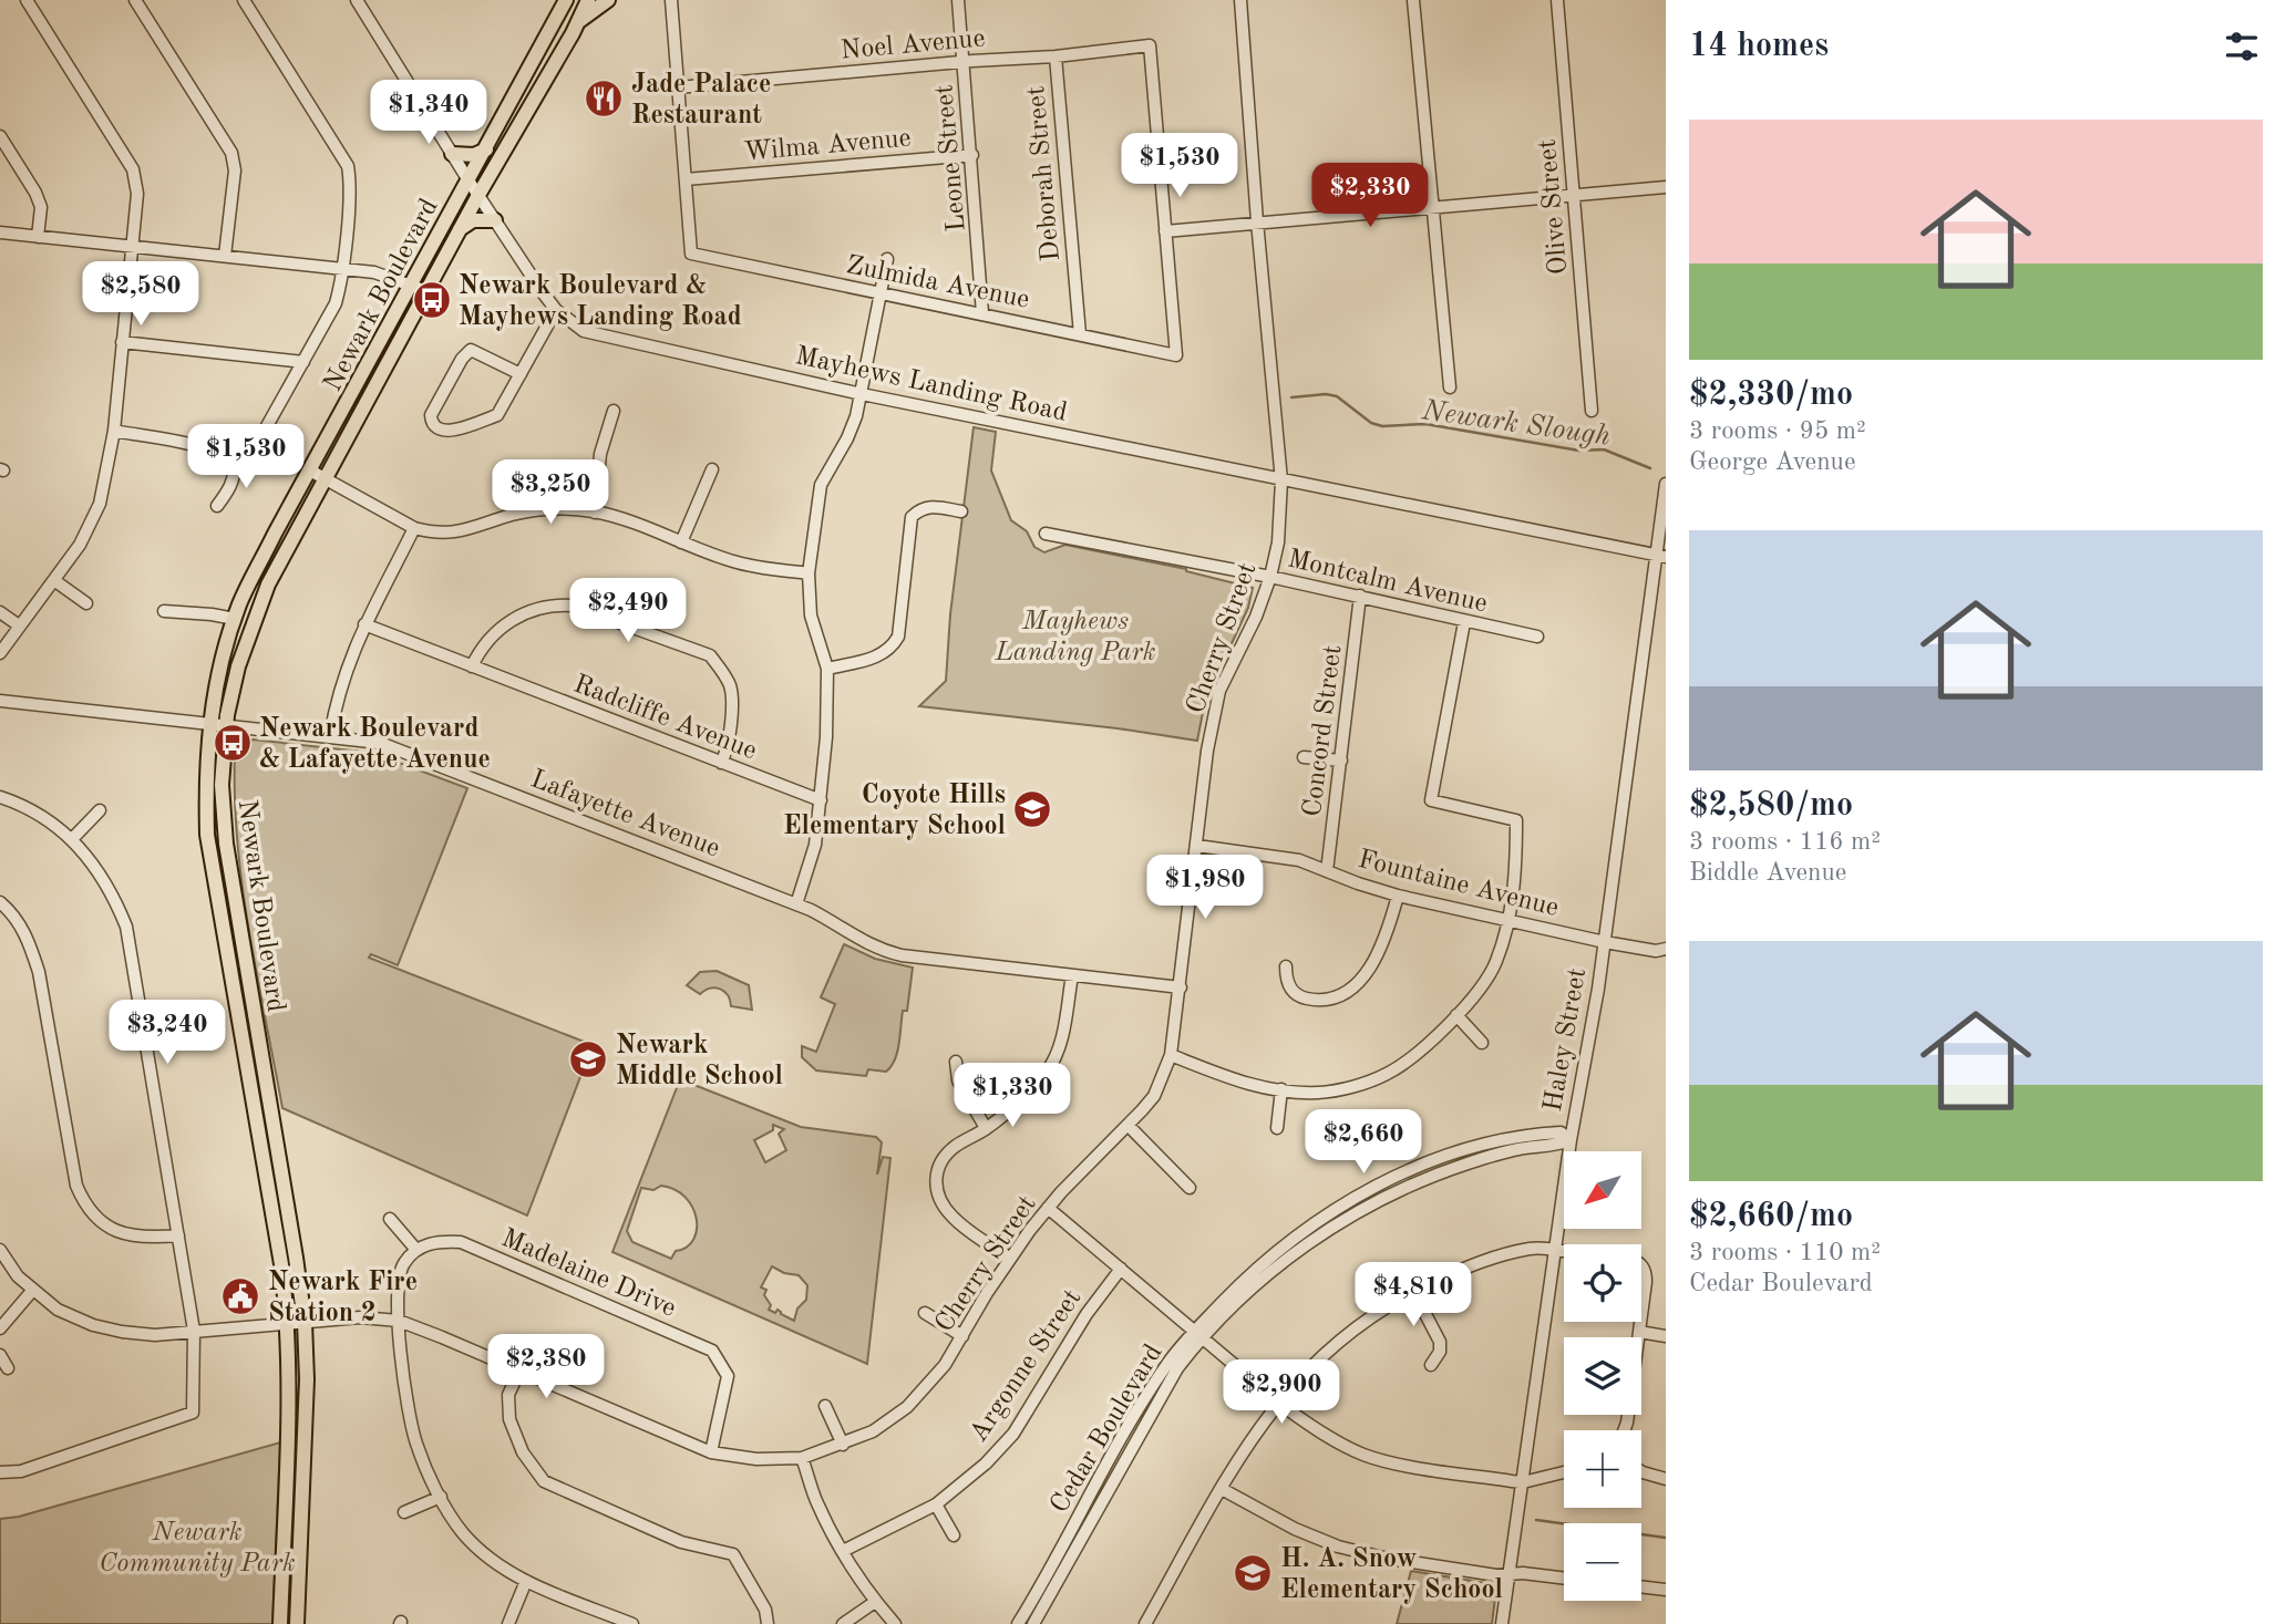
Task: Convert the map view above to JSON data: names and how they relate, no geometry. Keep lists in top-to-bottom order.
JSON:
{
  "streets": {
    "main road": ["Newark Boulevard"],
    "street": [
      "Noel Avenue",
      "Wilma Avenue",
      "Leone Street",
      "Deborah Street",
      "Olive Street",
      "Zulmida Avenue",
      "Mayhews Landing Road",
      "Montcalm Avenue",
      "Cherry Street",
      "Radcliffe Avenue",
      "Concord Street",
      "Lafayette Avenue",
      "Fountaine Avenue",
      "Haley Street",
      "Madelaine Drive",
      "Argonne Street",
      "Cedar Boulevard"
    ]
  },
  "crossings": [
    ["Noel Avenue", "Leone Street"],
    ["Noel Avenue", "Deborah Street"],
    ["Noel Avenue", "Zulmida Avenue"],
    ["Wilma Avenue", "Leone Street"],
    ["Wilma Avenue", "Zulmida Avenue"],
    ["Leone Street", "Zulmida Avenue"],
    ["Deborah Street", "Zulmida Avenue"],
    ["Newark Boulevard", "Mayhews Landing Road"],
    ["Newark Boulevard", "Cherry Street"],
    ["Newark Boulevard", "Lafayette Avenue"],
    ["Mayhews Landing Road", "Cherry Street"],
    ["Mayhews Landing Road", "Haley Street"],
    ["Montcalm Avenue", "Cherry Street"],
    ["Montcalm Avenue", "Concord Street"],
    ["Cherry Street", "Lafayette Avenue"],
    ["Cherry Street", "Fountaine Avenue"],
    ["Cherry Street", "Madelaine Drive"],
    ["Concord Street", "Fountaine Avenue"],
    ["Fountaine Avenue", "Haley Street"],
    ["Haley Street", "Cedar Boulevard"]
  ],
  "water": ["Newark Slough"],
  "parks": ["Mayhews Landing Park", "Newark Community Park"],
  "places": {
    "restaurant": ["Jade Palace Restaurant"],
    "bus stop": ["Newark Boulevard & Mayhews Landing Road", "Newark Boulevard & Lafayette Avenue"],
    "school or university": ["Coyote Hills Elementary School", "Newark Middle School", "H. A. Snow Elementary School"],
    "public building": ["Newark Fire Station 2"]
  },
  "north": "bottom left",
  "page": {
    "heading": "14 homes",
    "price": [
      "$1,340",
      "$1,530",
      "$2,330",
      "$2,580",
      "$1,530",
      "$3,250",
      "$2,490",
      "$1,980",
      "$3,240",
      "$1,330",
      "$2,660",
      "$4,810",
      "$2,380",
      "$2,900"
    ],
    "list": [
      {
        "name": "$2,330/mo",
        "note": "3 rooms · 95 m² · George Avenue"
      },
      {
        "name": "$2,580/mo",
        "note": "3 rooms · 116 m² · Biddle Avenue"
      },
      {
        "name": "$2,660/mo",
        "note": "3 rooms · 110 m² · Cedar Boulevard"
      }
    ],
    "map_buttons": ["+", "−"]
  }
}
